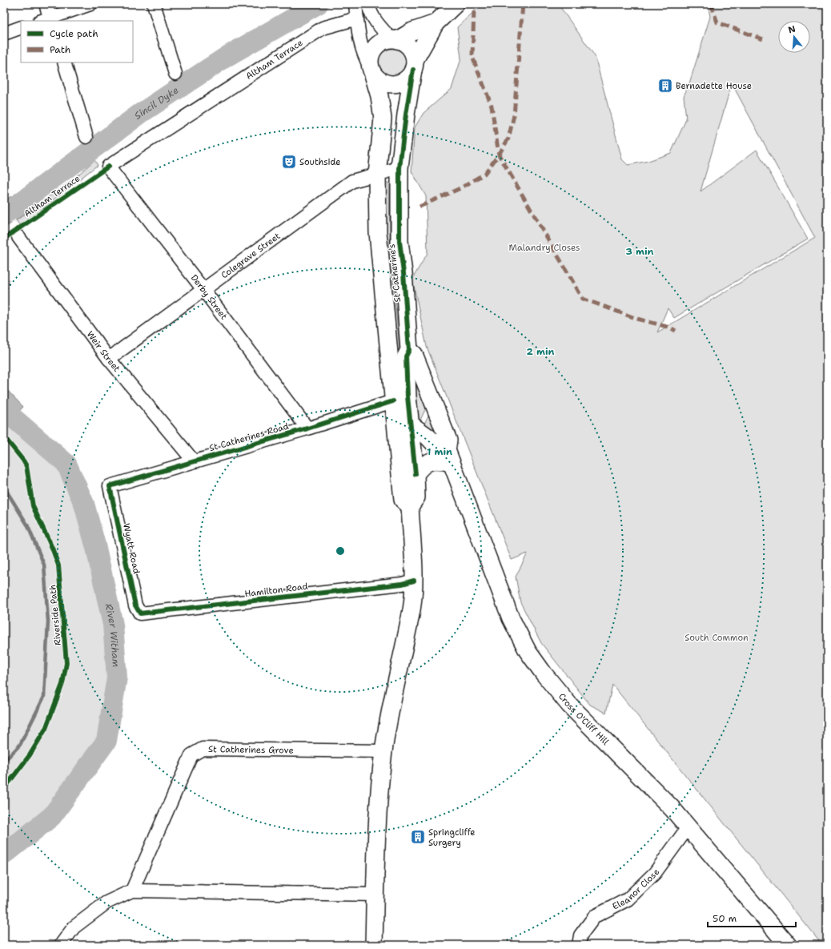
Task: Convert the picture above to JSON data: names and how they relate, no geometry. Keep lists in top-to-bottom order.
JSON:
{
  "streets": {
    "main road": ["St Catherine's", "Cross O'Cliff Hill"],
    "street": [
      "Altham Terrace",
      "Colegrave Street",
      "Derby Street",
      "Weir Street",
      "St Catherines Road",
      "Wyatt Road",
      "Hamilton Road",
      "St Catherines Grove",
      "Eleanor Close"
    ],
    "cycle path": ["Riverside Path"]
  },
  "crossings": [
    ["Altham Terrace", "Derby Street"],
    ["Colegrave Street", "St Catherine's"],
    ["Colegrave Street", "Derby Street"],
    ["Colegrave Street", "Weir Street"],
    ["St Catherine's", "St Catherines Road"],
    ["St Catherine's", "Cross O'Cliff Hill"],
    ["Derby Street", "St Catherines Road"],
    ["Weir Street", "St Catherines Road"],
    ["St Catherines Road", "Wyatt Road"],
    ["Wyatt Road", "Hamilton Road"],
    ["Cross O'Cliff Hill", "Eleanor Close"]
  ],
  "water": ["Sincil Dyke", "River Witham"],
  "parks": ["Malandry Closes", "South Common"],
  "places": {
    "building": ["Bernadette House", "Springcliffe Surgery"],
    "theatre": ["Southside"]
  },
  "legend": ["Cycle path", "Path"],
  "scale_bar": "50 m",
  "north": "top",
  "rings": ["3 min", "2 min", "1 min"]
}
